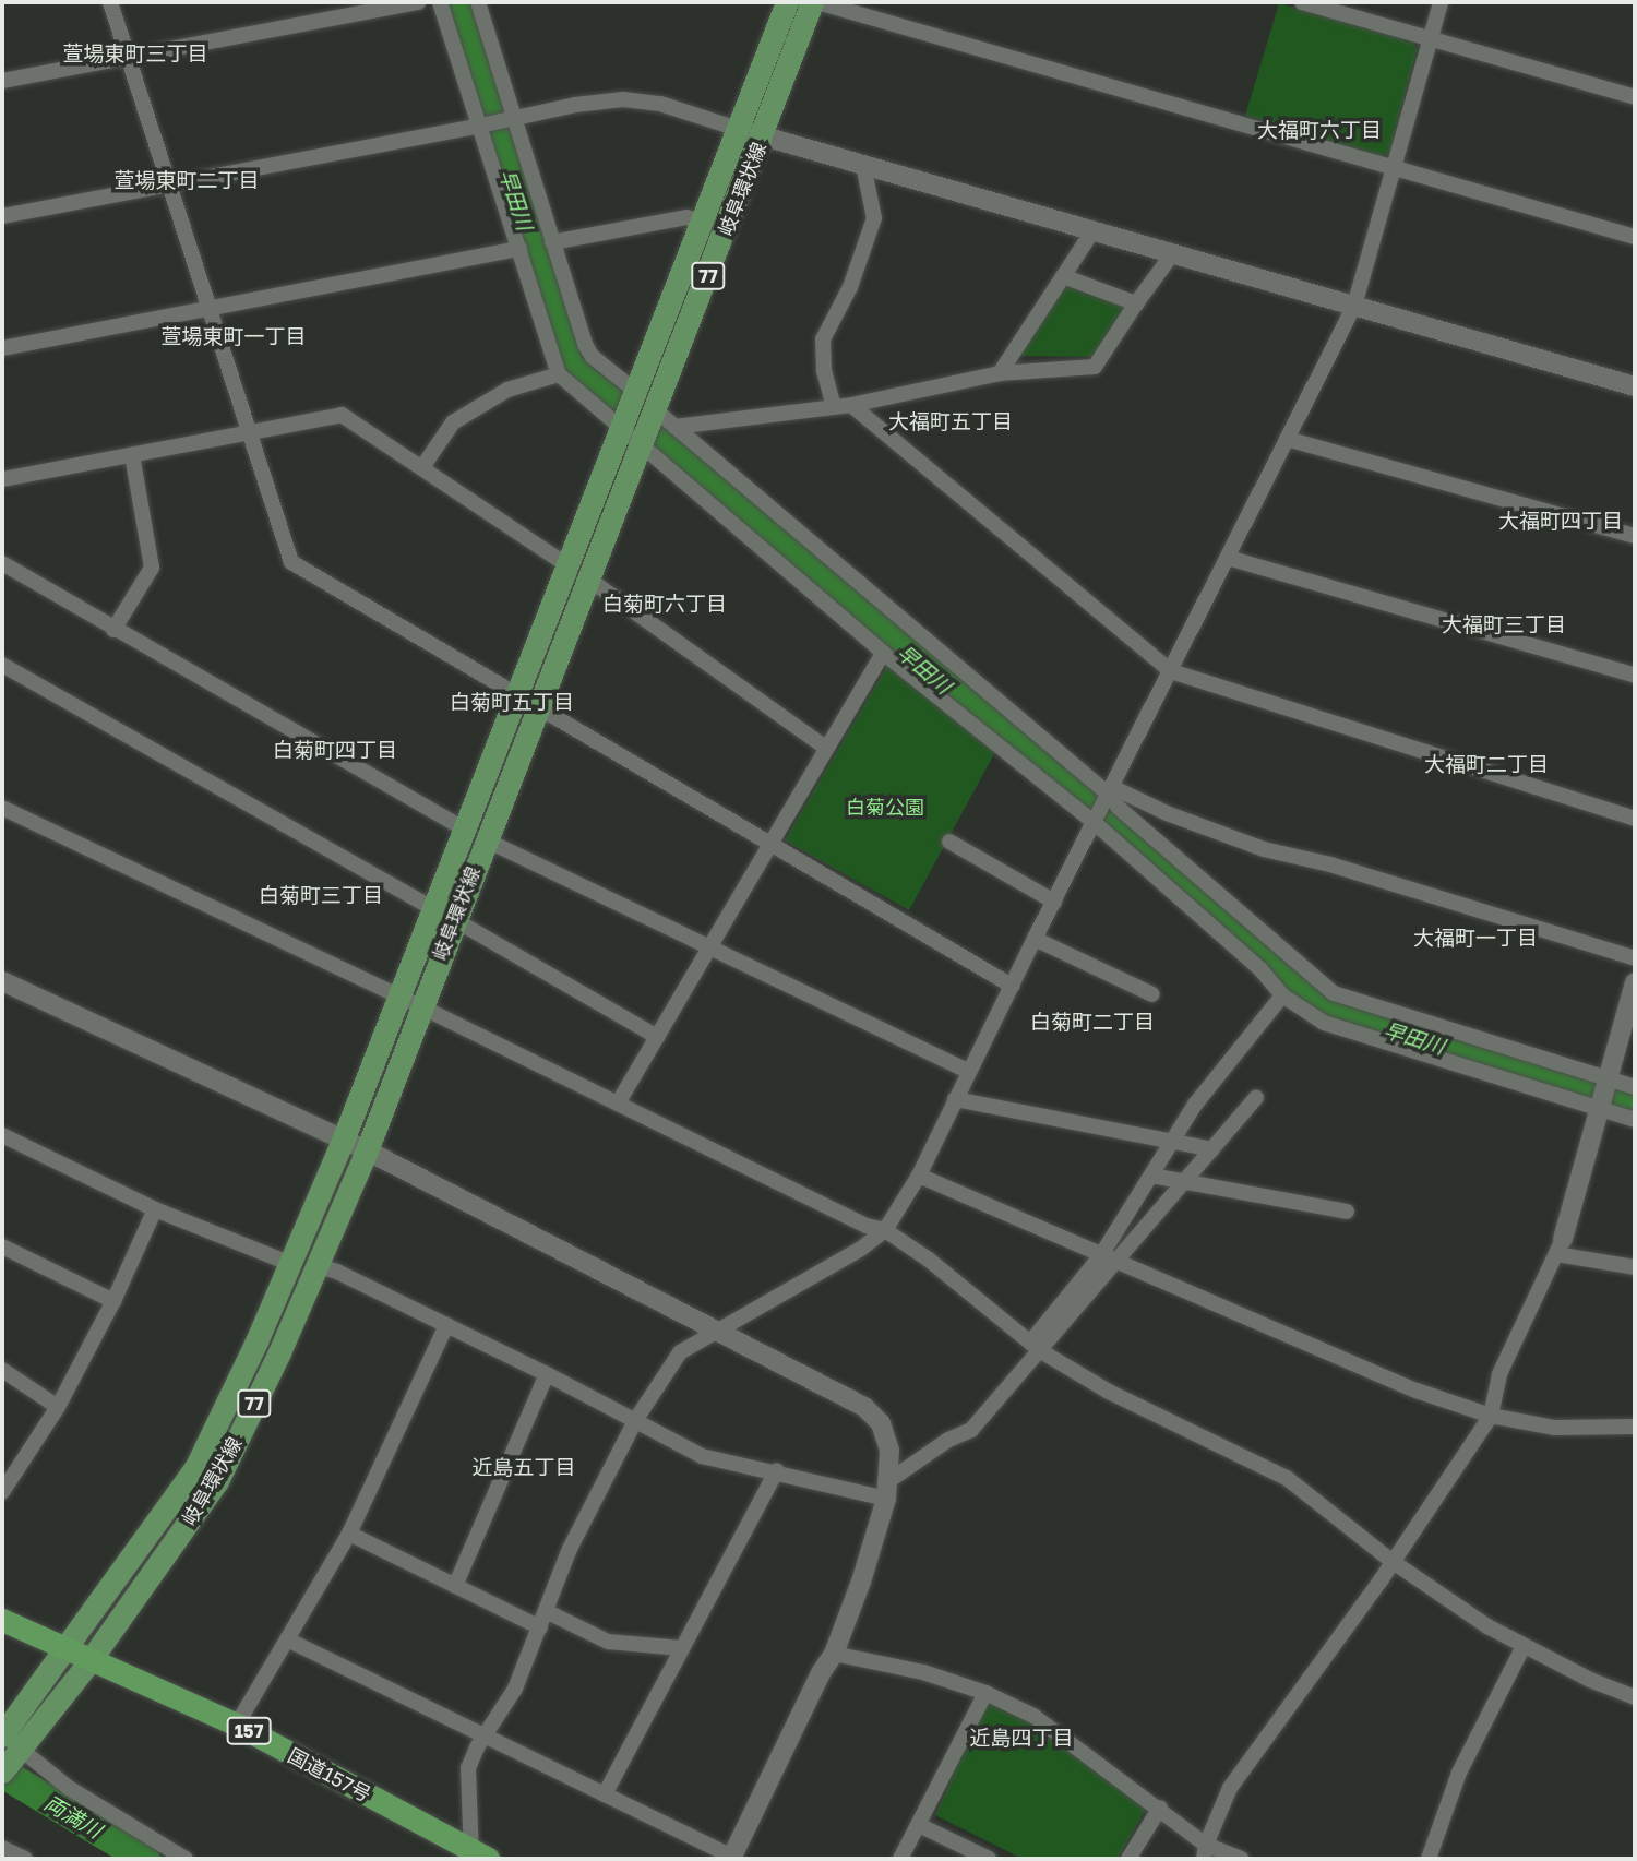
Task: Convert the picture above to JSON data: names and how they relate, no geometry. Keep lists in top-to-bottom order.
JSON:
{
  "streets": {
    "highway": ["157", "国道157号"],
    "main road": ["岐阜環状線", "77"]
  },
  "crossings": [
    ["岐阜環状線", "国道157号"]
  ],
  "districts": [
    "萱場東町三丁目",
    "大福町六丁目",
    "萱場東町二丁目",
    "萱場東町一丁目",
    "大福町五丁目",
    "大福町四丁目",
    "白菊町六丁目",
    "大福町三丁目",
    "白菊町五丁目",
    "白菊町四丁目",
    "大福町二丁目",
    "白菊町三丁目",
    "大福町一丁目",
    "白菊町二丁目",
    "近島五丁目",
    "近島四丁目"
  ],
  "water": ["早田川", "両満川"],
  "parks": ["白菊公園"]
}
